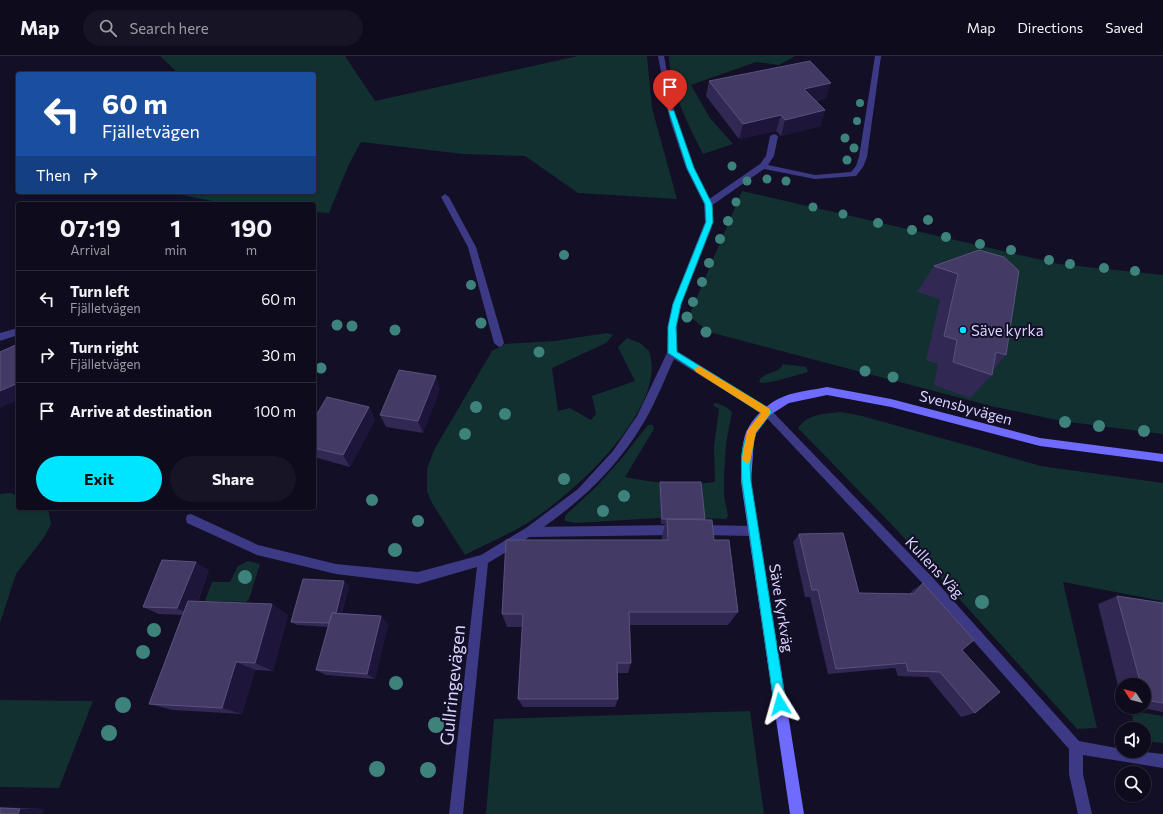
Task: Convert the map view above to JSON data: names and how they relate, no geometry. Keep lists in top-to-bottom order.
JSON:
{
  "streets": {
    "street": [
      "Svensbyvägen",
      "Kullens Väg",
      "Säve Kyrkväg",
      "Gullringevägen"
    ]
  },
  "crossings": [
    ["Svensbyvägen", "Kullens Väg"],
    ["Svensbyvägen", "Säve Kyrkväg"],
    ["Kullens Väg", "Säve Kyrkväg"]
  ],
  "places": ["Säve kyrka"],
  "north": "top left",
  "page": {
    "header": "Map",
    "search": "Search here",
    "nav": ["Map", "Directions", "Saved"],
    "turn": ["60 m", "Fjälletvägen"],
    "then": "Then",
    "eta": [
      "07:19",
      "Arrival",
      "1",
      "min",
      "190",
      "m"
    ],
    "list": [
      {
        "name": "Turn left",
        "note": "Fjälletvägen",
        "value": "60 m"
      },
      {
        "name": "Turn right",
        "note": "Fjälletvägen",
        "value": "30 m"
      },
      {
        "name": "Arrive at destination",
        "value": "100 m"
      }
    ],
    "buttons": ["Exit", "Share"]
  }
}
